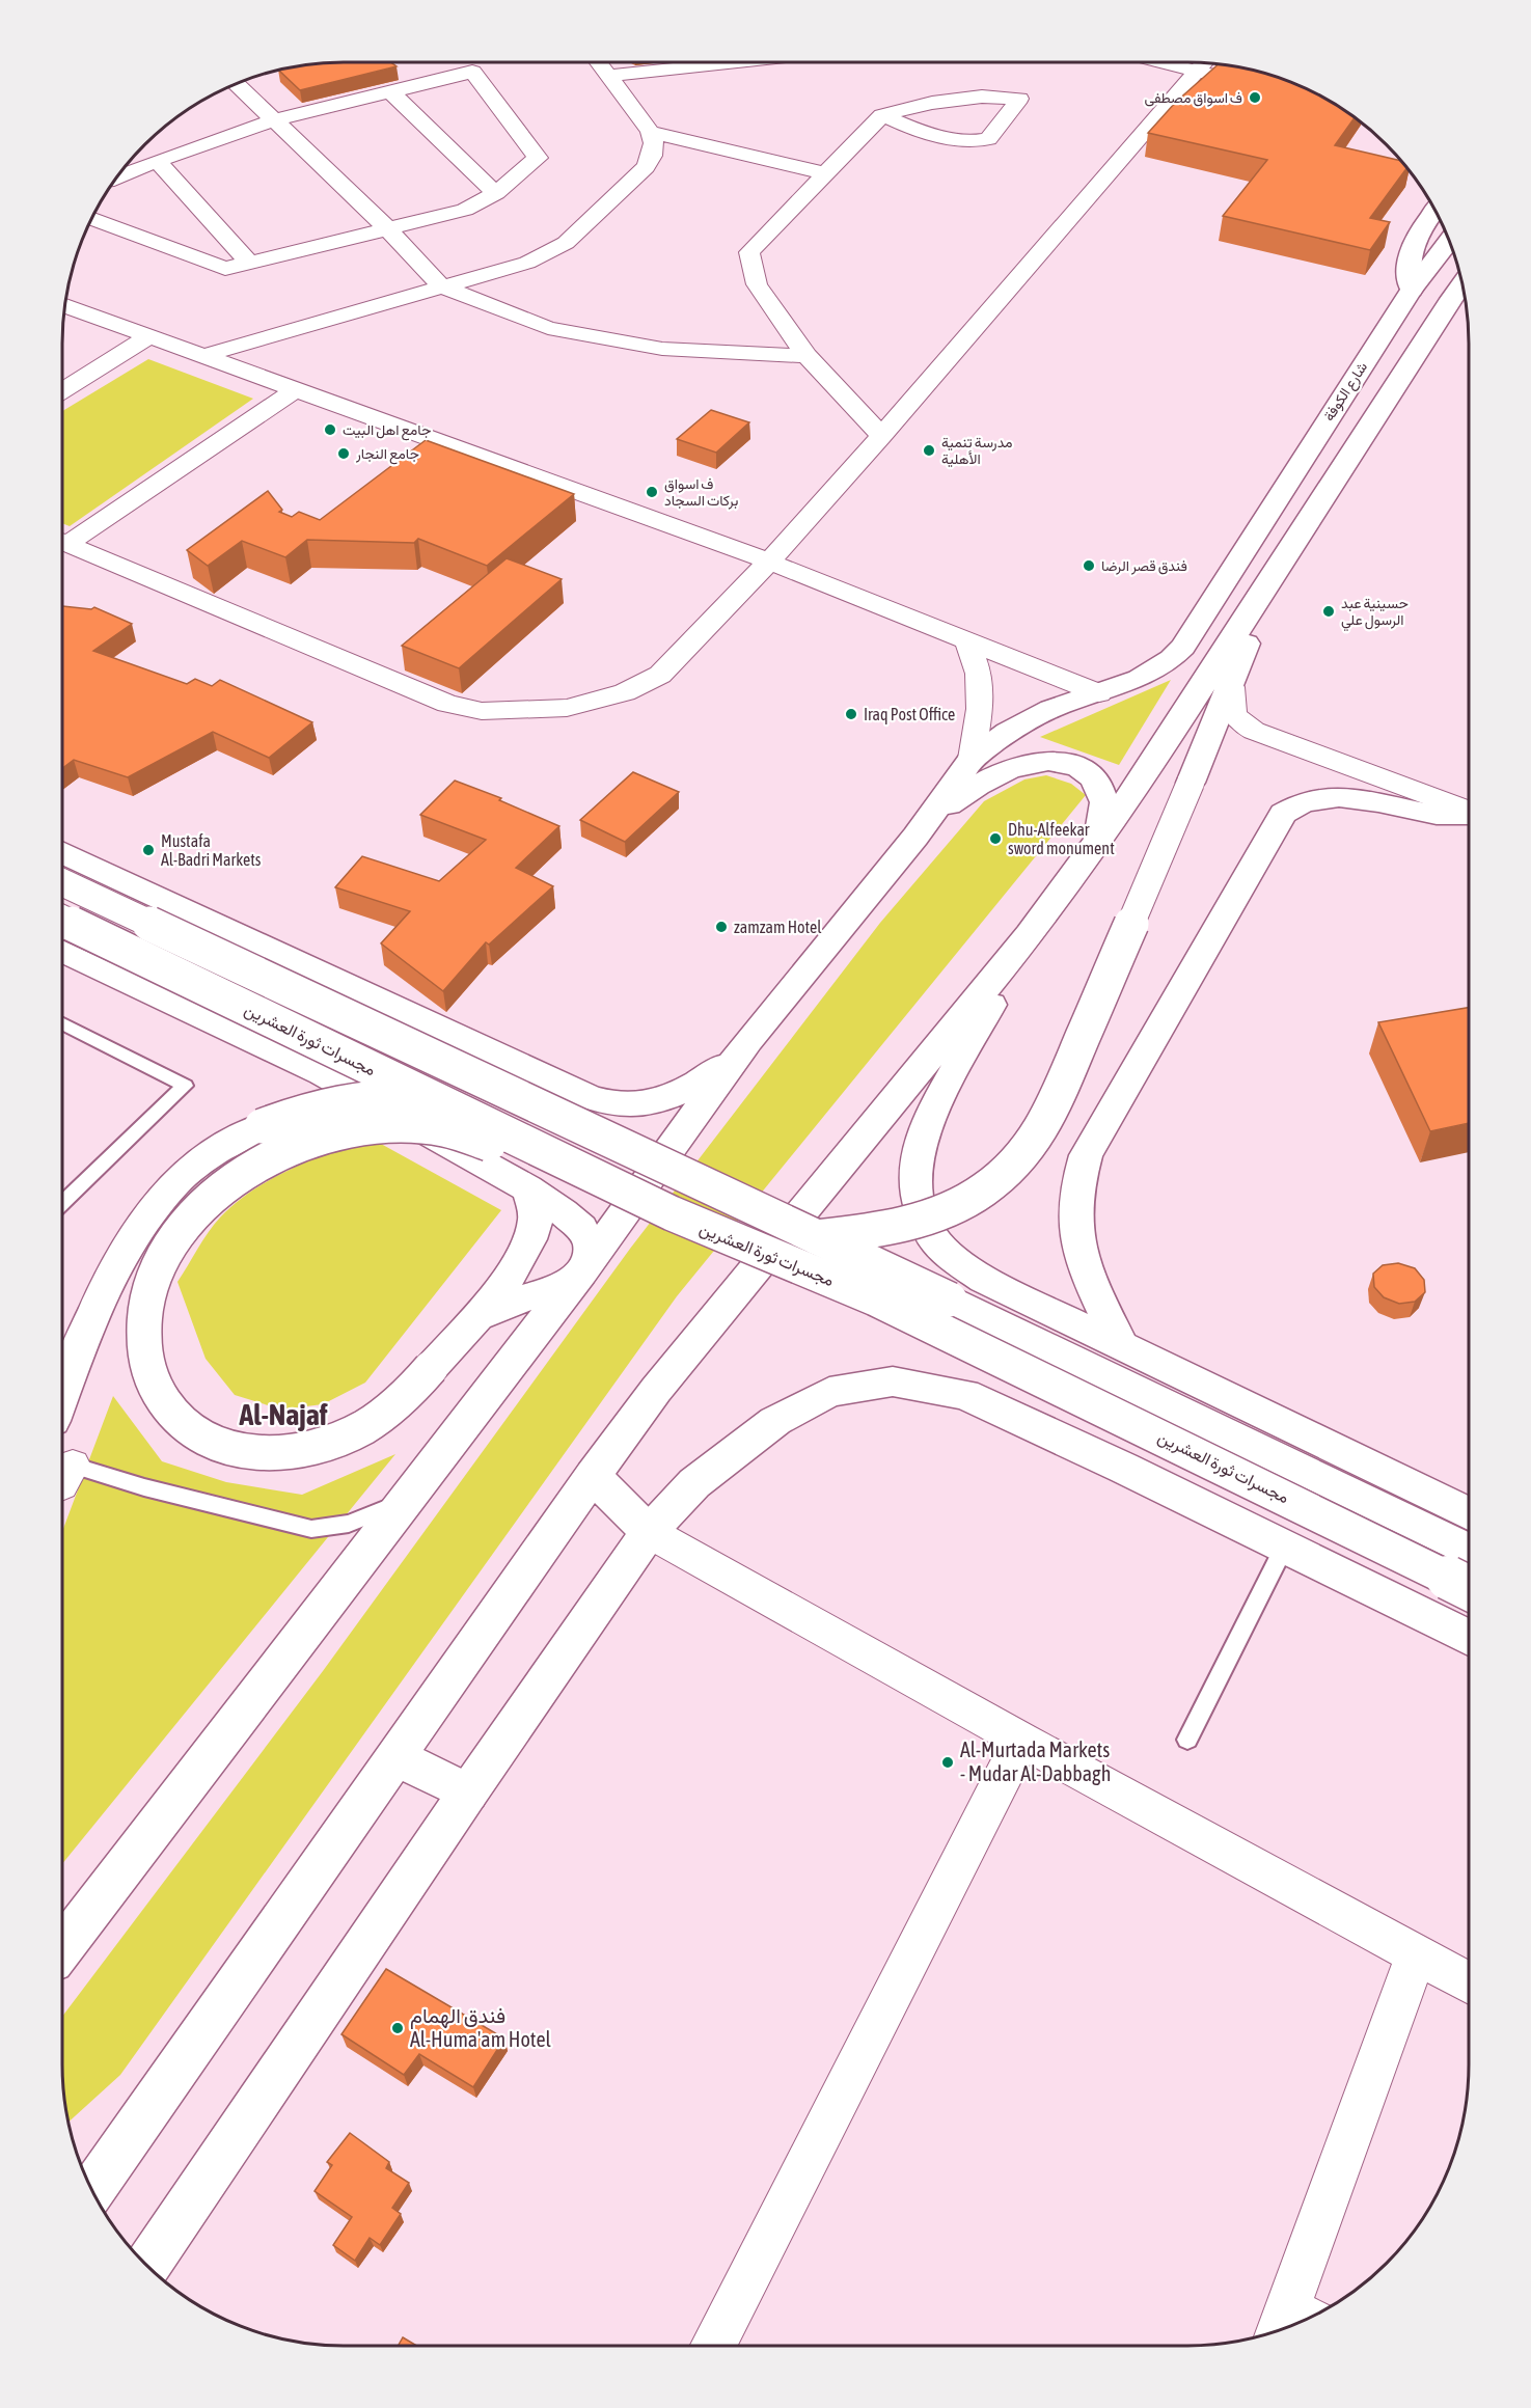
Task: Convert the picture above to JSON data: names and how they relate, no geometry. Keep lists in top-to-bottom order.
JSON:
{
  "streets": {
    "main road": ["شارع الكوفة", "مجسرات ثورة العشرين"]
  },
  "districts": ["Al-Najaf"],
  "places": [
    "ف اسواق مصطفى",
    "جامع اهل البيت",
    "مدرسة تنمية الأهلية",
    "جامع النجار",
    "ف اسواق بركات السجاد",
    "فندق قصر الرضا",
    "حسينية عبد الرسول علي",
    "Iraq Post Office",
    "Dhu-Alfeekar sword monument",
    "Mustafa Al-Badri Markets",
    "zamzam Hotel",
    "Al-Murtada Markets - Mudar Al-Dabbagh",
    "فندق الهمام Al-Huma'am Hotel"
  ]
}
